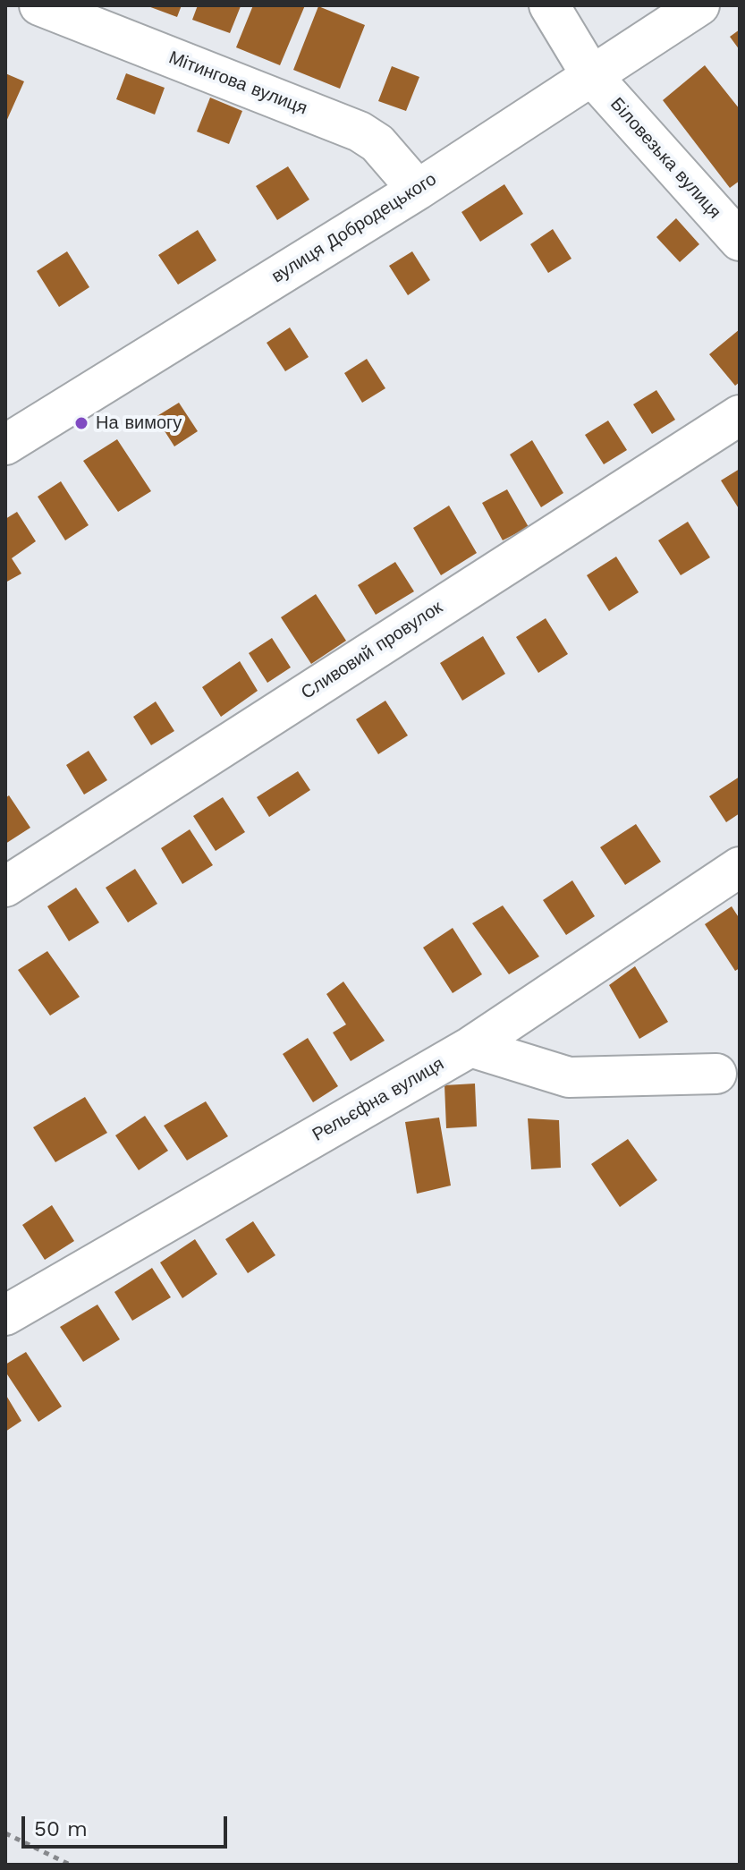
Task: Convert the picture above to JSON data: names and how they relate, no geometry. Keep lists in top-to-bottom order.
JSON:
{
  "streets": {
    "street": [
      "Мітингова вулиця",
      "Біловезька вулиця",
      "вулиця Добродецького",
      "Сливовий провулок",
      "Рельєфна вулиця"
    ]
  },
  "crossings": [
    ["Мітингова вулиця", "вулиця Добродецького"],
    ["Біловезька вулиця", "вулиця Добродецького"]
  ],
  "places": ["На вимогу"],
  "scale_bar": "50 m"
}
